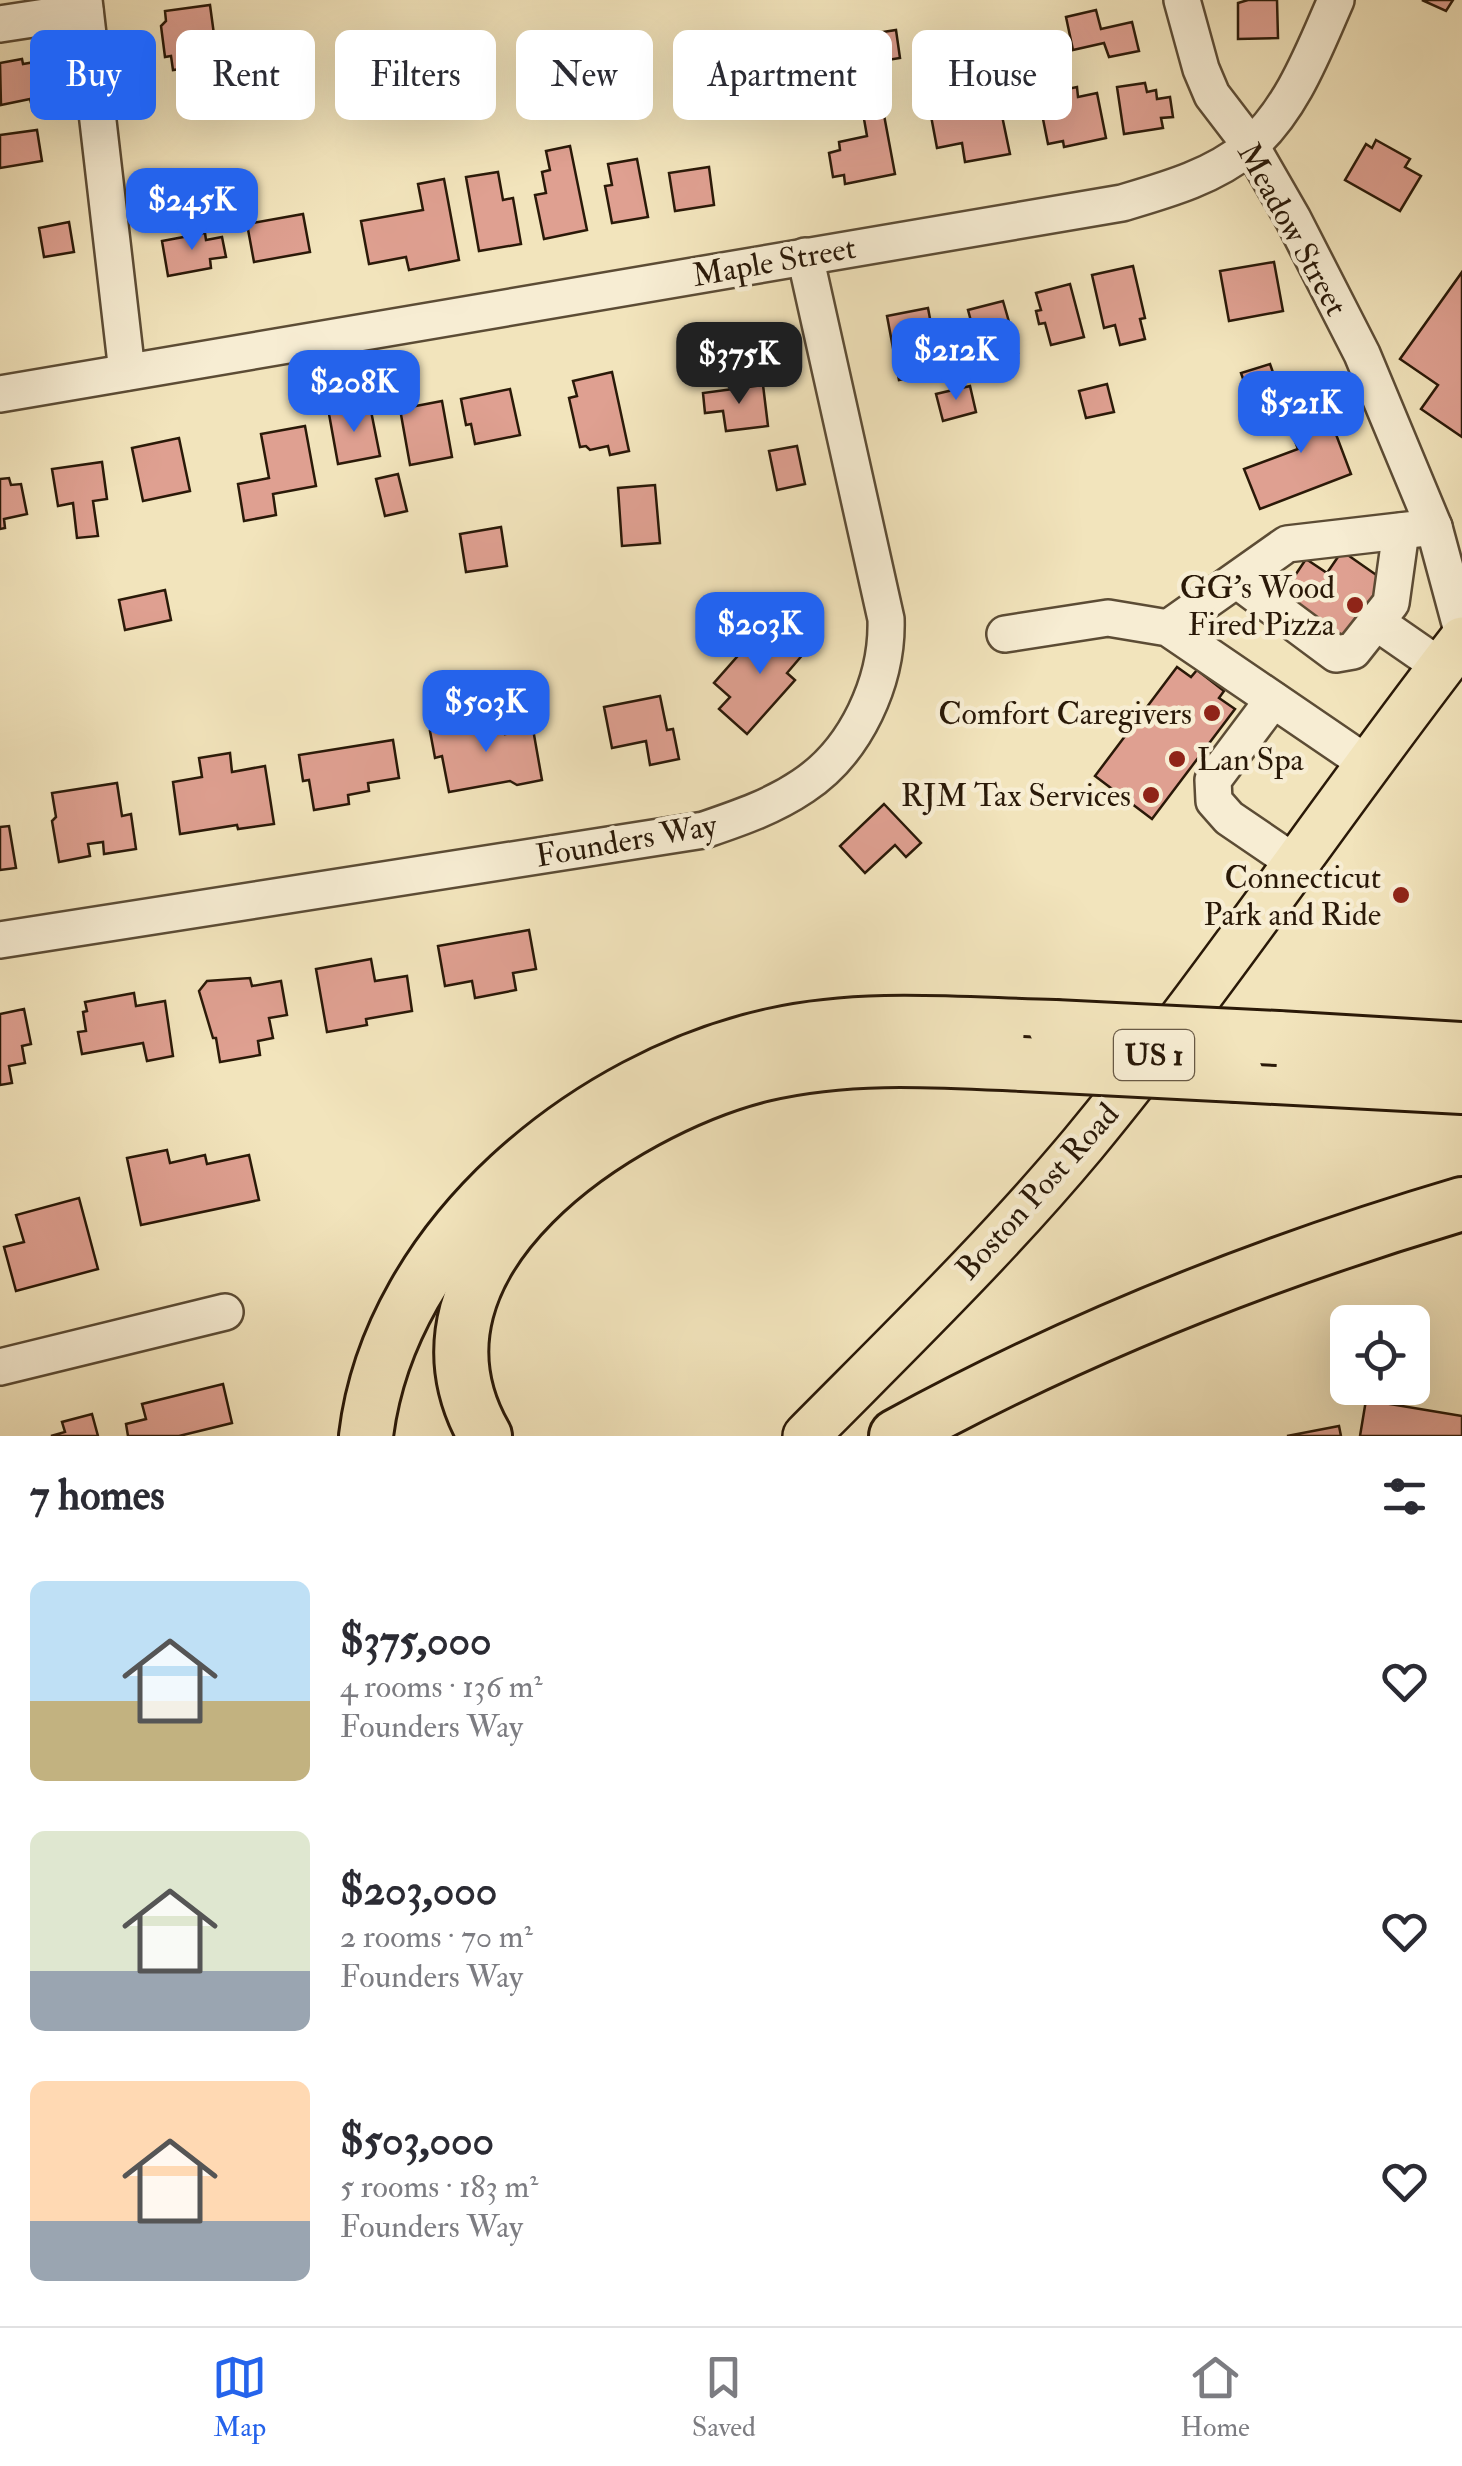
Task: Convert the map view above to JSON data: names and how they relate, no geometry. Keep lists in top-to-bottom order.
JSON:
{
  "streets": {
    "main road": ["US 1", "Boston Post Road"],
    "street": ["Meadow Street", "Maple Street", "Founders Way"]
  },
  "crossings": [
    ["Meadow Street", "Maple Street"],
    ["Meadow Street", "Boston Post Road"],
    ["Maple Street", "Founders Way"]
  ],
  "places": [
    "GG's Wood Fired Pizza",
    "Comfort Caregivers",
    "Lan Spa",
    "RJM Tax Services",
    "Connecticut Park and Ride"
  ],
  "page": {
    "chip": [
      "Buy",
      "Rent",
      "Filters",
      "New",
      "Apartment",
      "House"
    ],
    "price": [
      "$245K",
      "$212K",
      "$375K",
      "$208K",
      "$521K",
      "$203K",
      "$503K"
    ],
    "heading": "7 homes",
    "list": [
      {
        "name": "$375,000",
        "note": "4 rooms · 136 m² · Founders Way"
      },
      {
        "name": "$203,000",
        "note": "2 rooms · 70 m² · Founders Way"
      },
      {
        "name": "$503,000",
        "note": "5 rooms · 183 m² · Founders Way"
      }
    ],
    "tabs": ["Map", "Saved", "Home"]
  }
}
